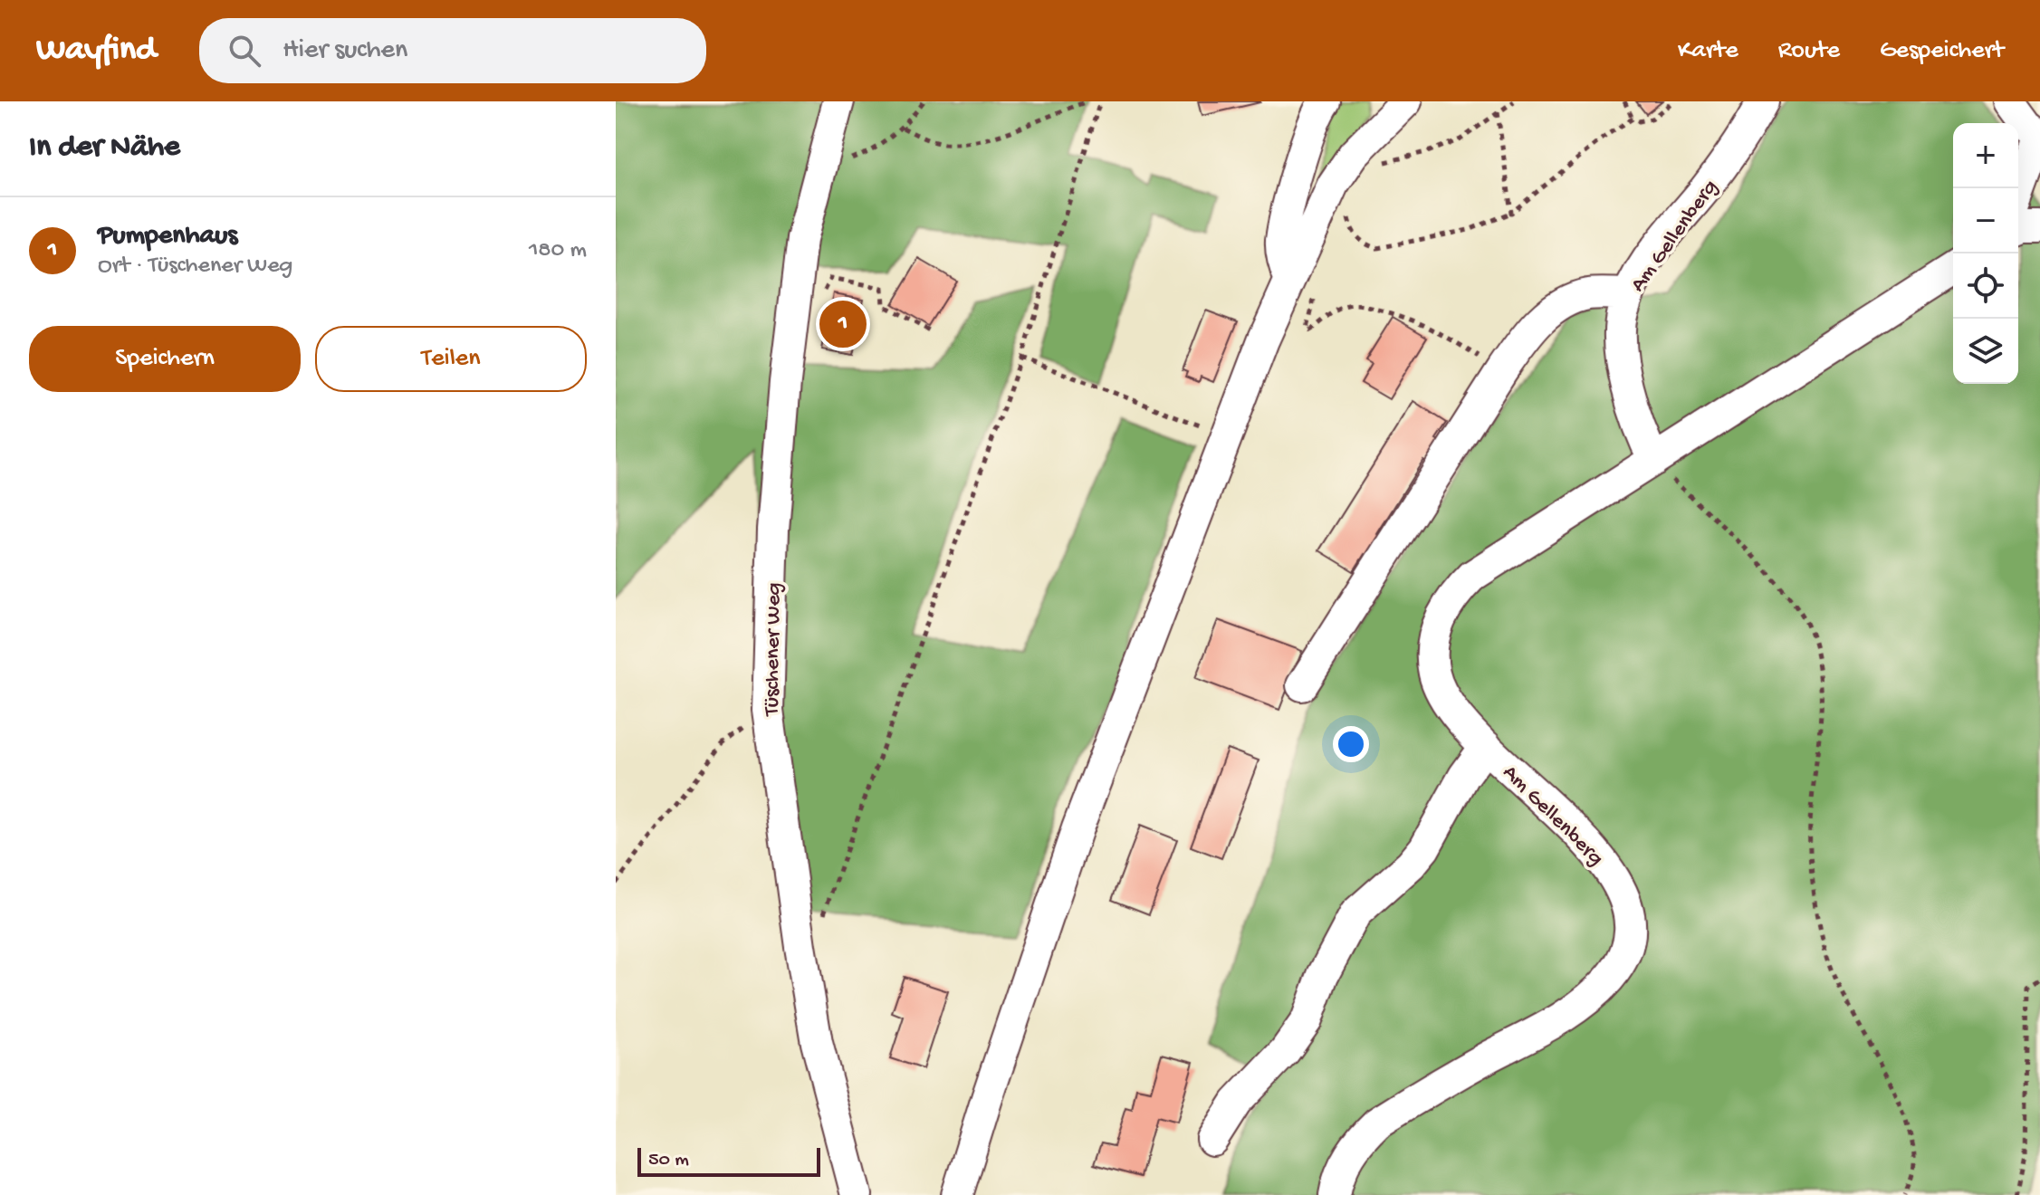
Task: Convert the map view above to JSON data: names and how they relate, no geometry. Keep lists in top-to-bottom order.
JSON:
{
  "streets": {
    "street": ["Am Gellenberg", "Tüschener Weg"]
  },
  "scale_bar": "50 m",
  "page": {
    "header": "Wayfind",
    "search": "Hier suchen",
    "nav": ["Karte", "Route", "Gespeichert"],
    "heading": "In der Nähe",
    "map_buttons": ["+", "−"],
    "list": [
      {
        "mark": "1",
        "name": "Pumpenhaus",
        "note": "Ort · Tüschener Weg",
        "value": "180 m"
      }
    ],
    "pins": "1",
    "buttons": ["Speichern", "Teilen"],
    "scale": "50 m"
  }
}
